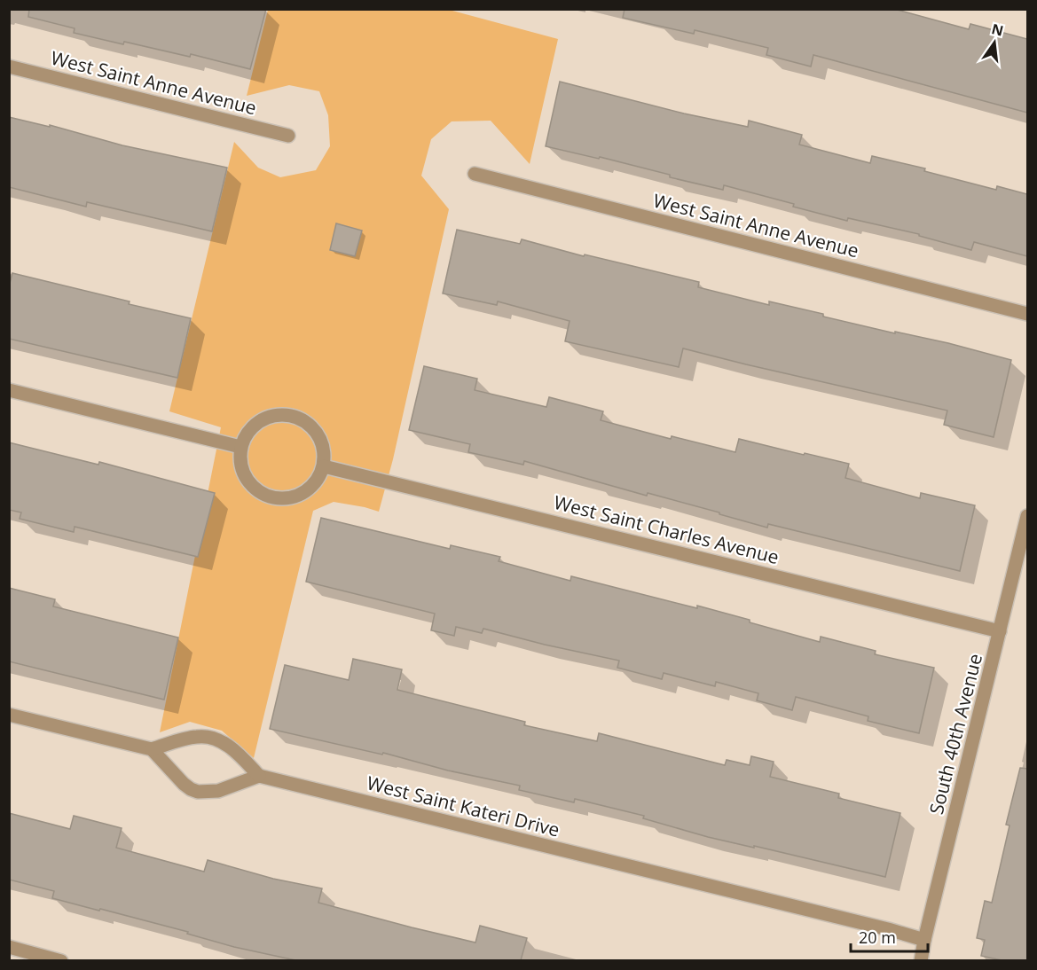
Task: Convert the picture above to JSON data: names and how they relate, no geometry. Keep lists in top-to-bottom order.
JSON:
{
  "streets": {
    "street": [
      "West Saint Anne Avenue",
      "West Saint Charles Avenue",
      "South 40th Avenue",
      "West Saint Kateri Drive"
    ]
  },
  "crossings": [
    ["West Saint Charles Avenue", "South 40th Avenue"],
    ["South 40th Avenue", "West Saint Kateri Drive"]
  ],
  "scale_bar": "20 m",
  "north": "top"
}
